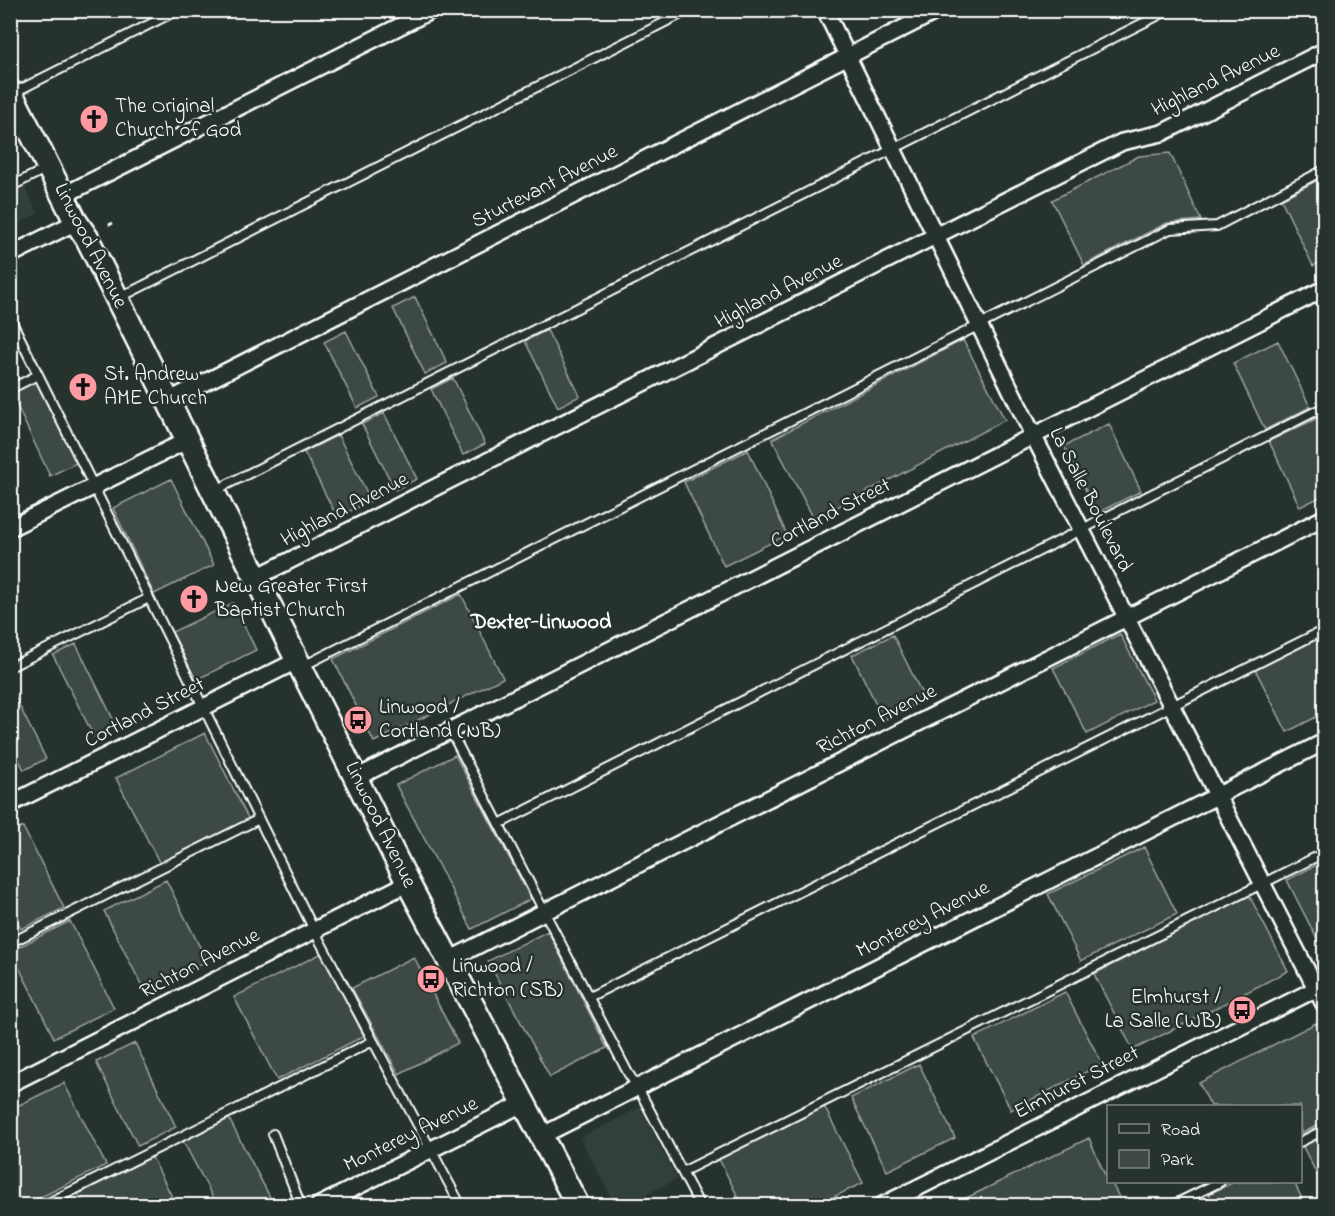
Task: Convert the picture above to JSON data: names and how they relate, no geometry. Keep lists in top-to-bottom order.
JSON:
{
  "streets": {
    "street": [
      "Highland Avenue",
      "Sturtevant Avenue",
      "Linwood Avenue",
      "La Salle Boulevard",
      "Cortland Street",
      "Richton Avenue",
      "Monterey Avenue",
      "Elmhurst Street"
    ]
  },
  "crossings": [
    ["Highland Avenue", "Linwood Avenue"],
    ["Highland Avenue", "La Salle Boulevard"],
    ["Sturtevant Avenue", "Linwood Avenue"],
    ["Sturtevant Avenue", "La Salle Boulevard"],
    ["Linwood Avenue", "Cortland Street"],
    ["Linwood Avenue", "Richton Avenue"],
    ["Linwood Avenue", "Monterey Avenue"],
    ["La Salle Boulevard", "Cortland Street"],
    ["La Salle Boulevard", "Richton Avenue"],
    ["La Salle Boulevard", "Monterey Avenue"],
    ["La Salle Boulevard", "Elmhurst Street"]
  ],
  "districts": ["Dexter-Linwood"],
  "places": {
    "church": ["The Original Church of God", "St. Andrew AME Church", "New Greater First Baptist Church"],
    "bus stop": ["Linwood / Cortland (NB)", "Linwood / Richton (SB)", "Elmhurst / La Salle (WB)"]
  },
  "legend": ["Road", "Park"]
}
